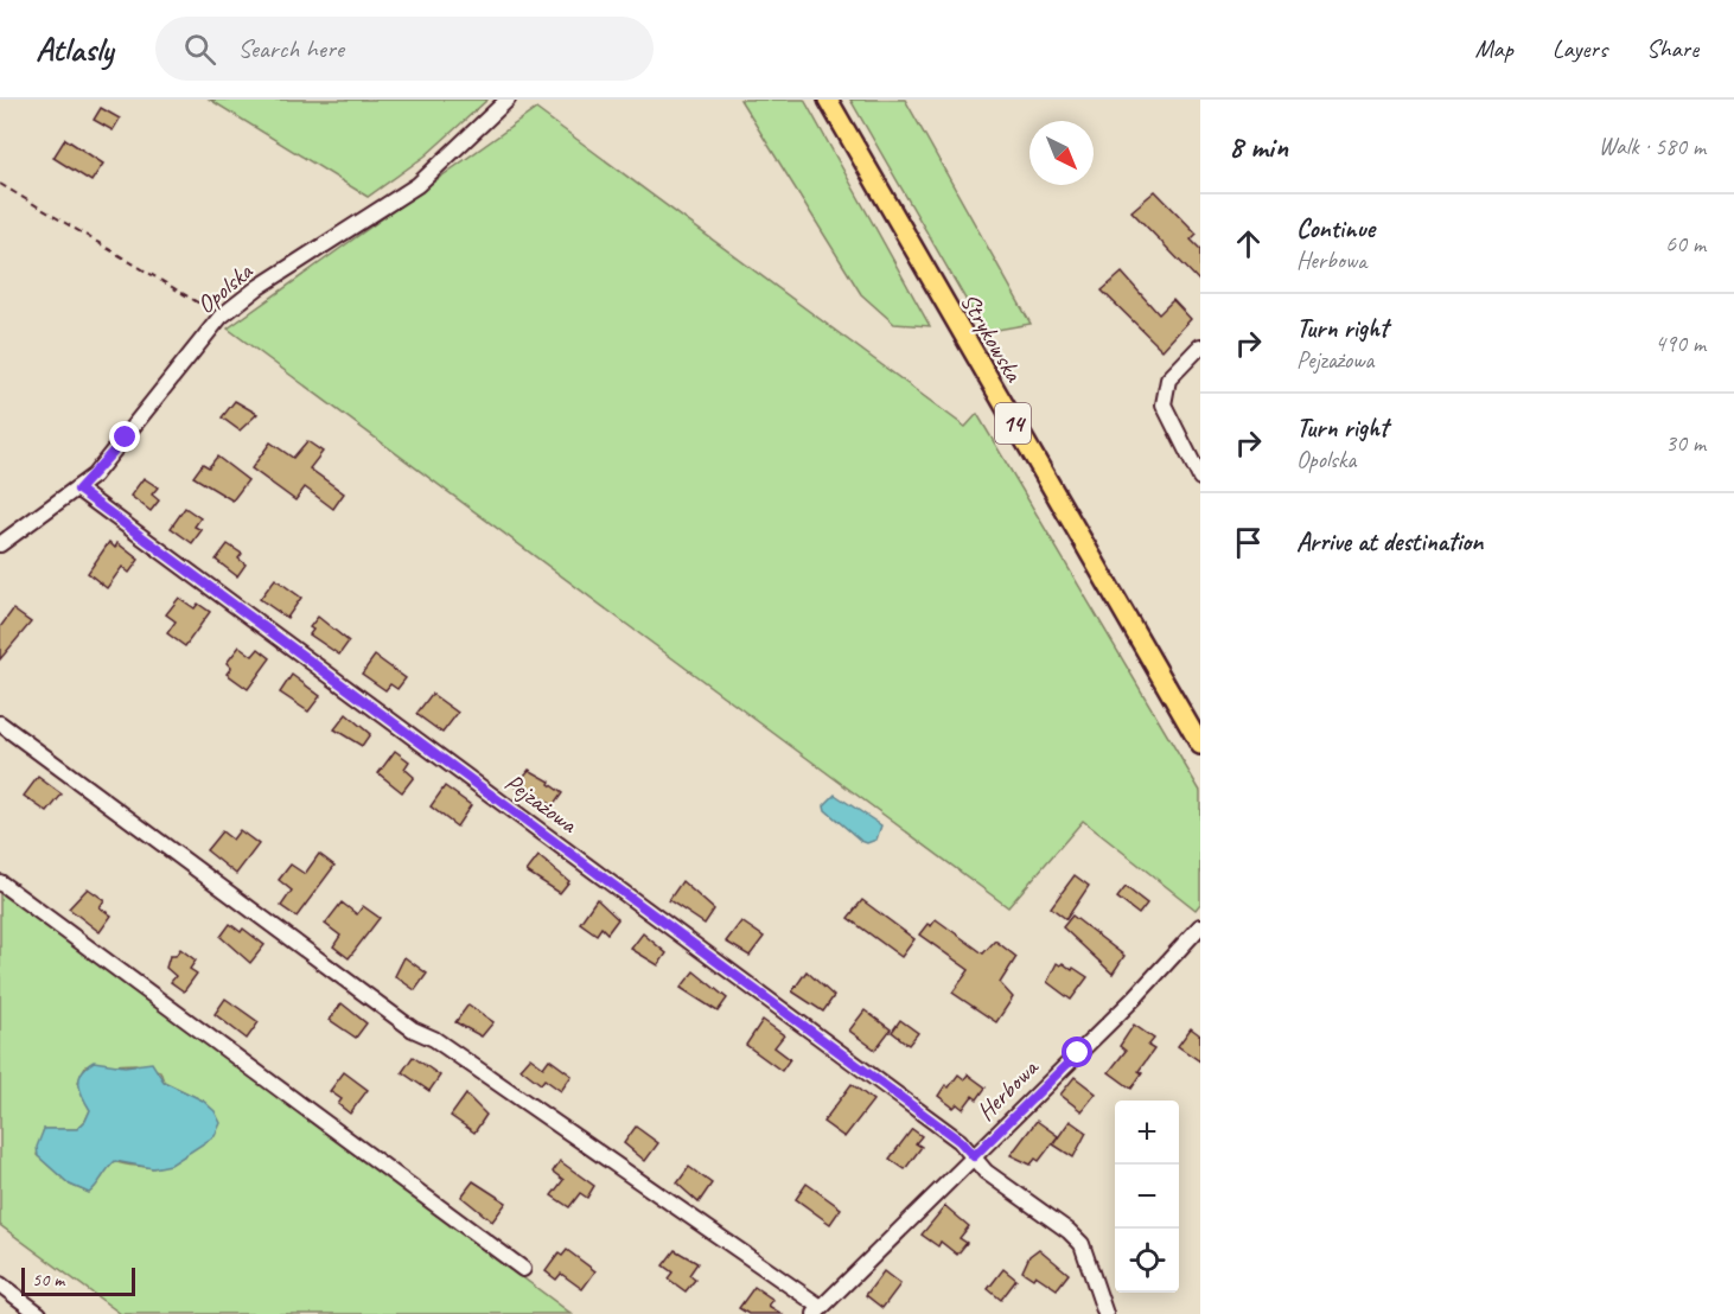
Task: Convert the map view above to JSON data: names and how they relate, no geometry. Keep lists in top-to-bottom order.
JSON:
{
  "streets": {
    "main road": ["Strykowska", "14"],
    "street": ["Opolska", "Pejzażowa", "Herbowa"]
  },
  "crossings": [
    ["Opolska", "Pejzażowa"],
    ["Pejzażowa", "Herbowa"]
  ],
  "scale_bar": "50 m",
  "north": "bottom right",
  "page": {
    "header": "Atlasly",
    "search": "Search here",
    "nav": ["Map", "Layers", "Share"],
    "heading": ["8 min", "Walk · 580 m"],
    "list": [
      ["Continue", "Herbowa", "60 m"],
      ["Turn right", "Pejzażowa", "490 m"],
      ["Turn right", "Opolska", "30 m"],
      "Arrive at destination"
    ],
    "map_buttons": ["+", "−"],
    "scale": "50 m"
  }
}
